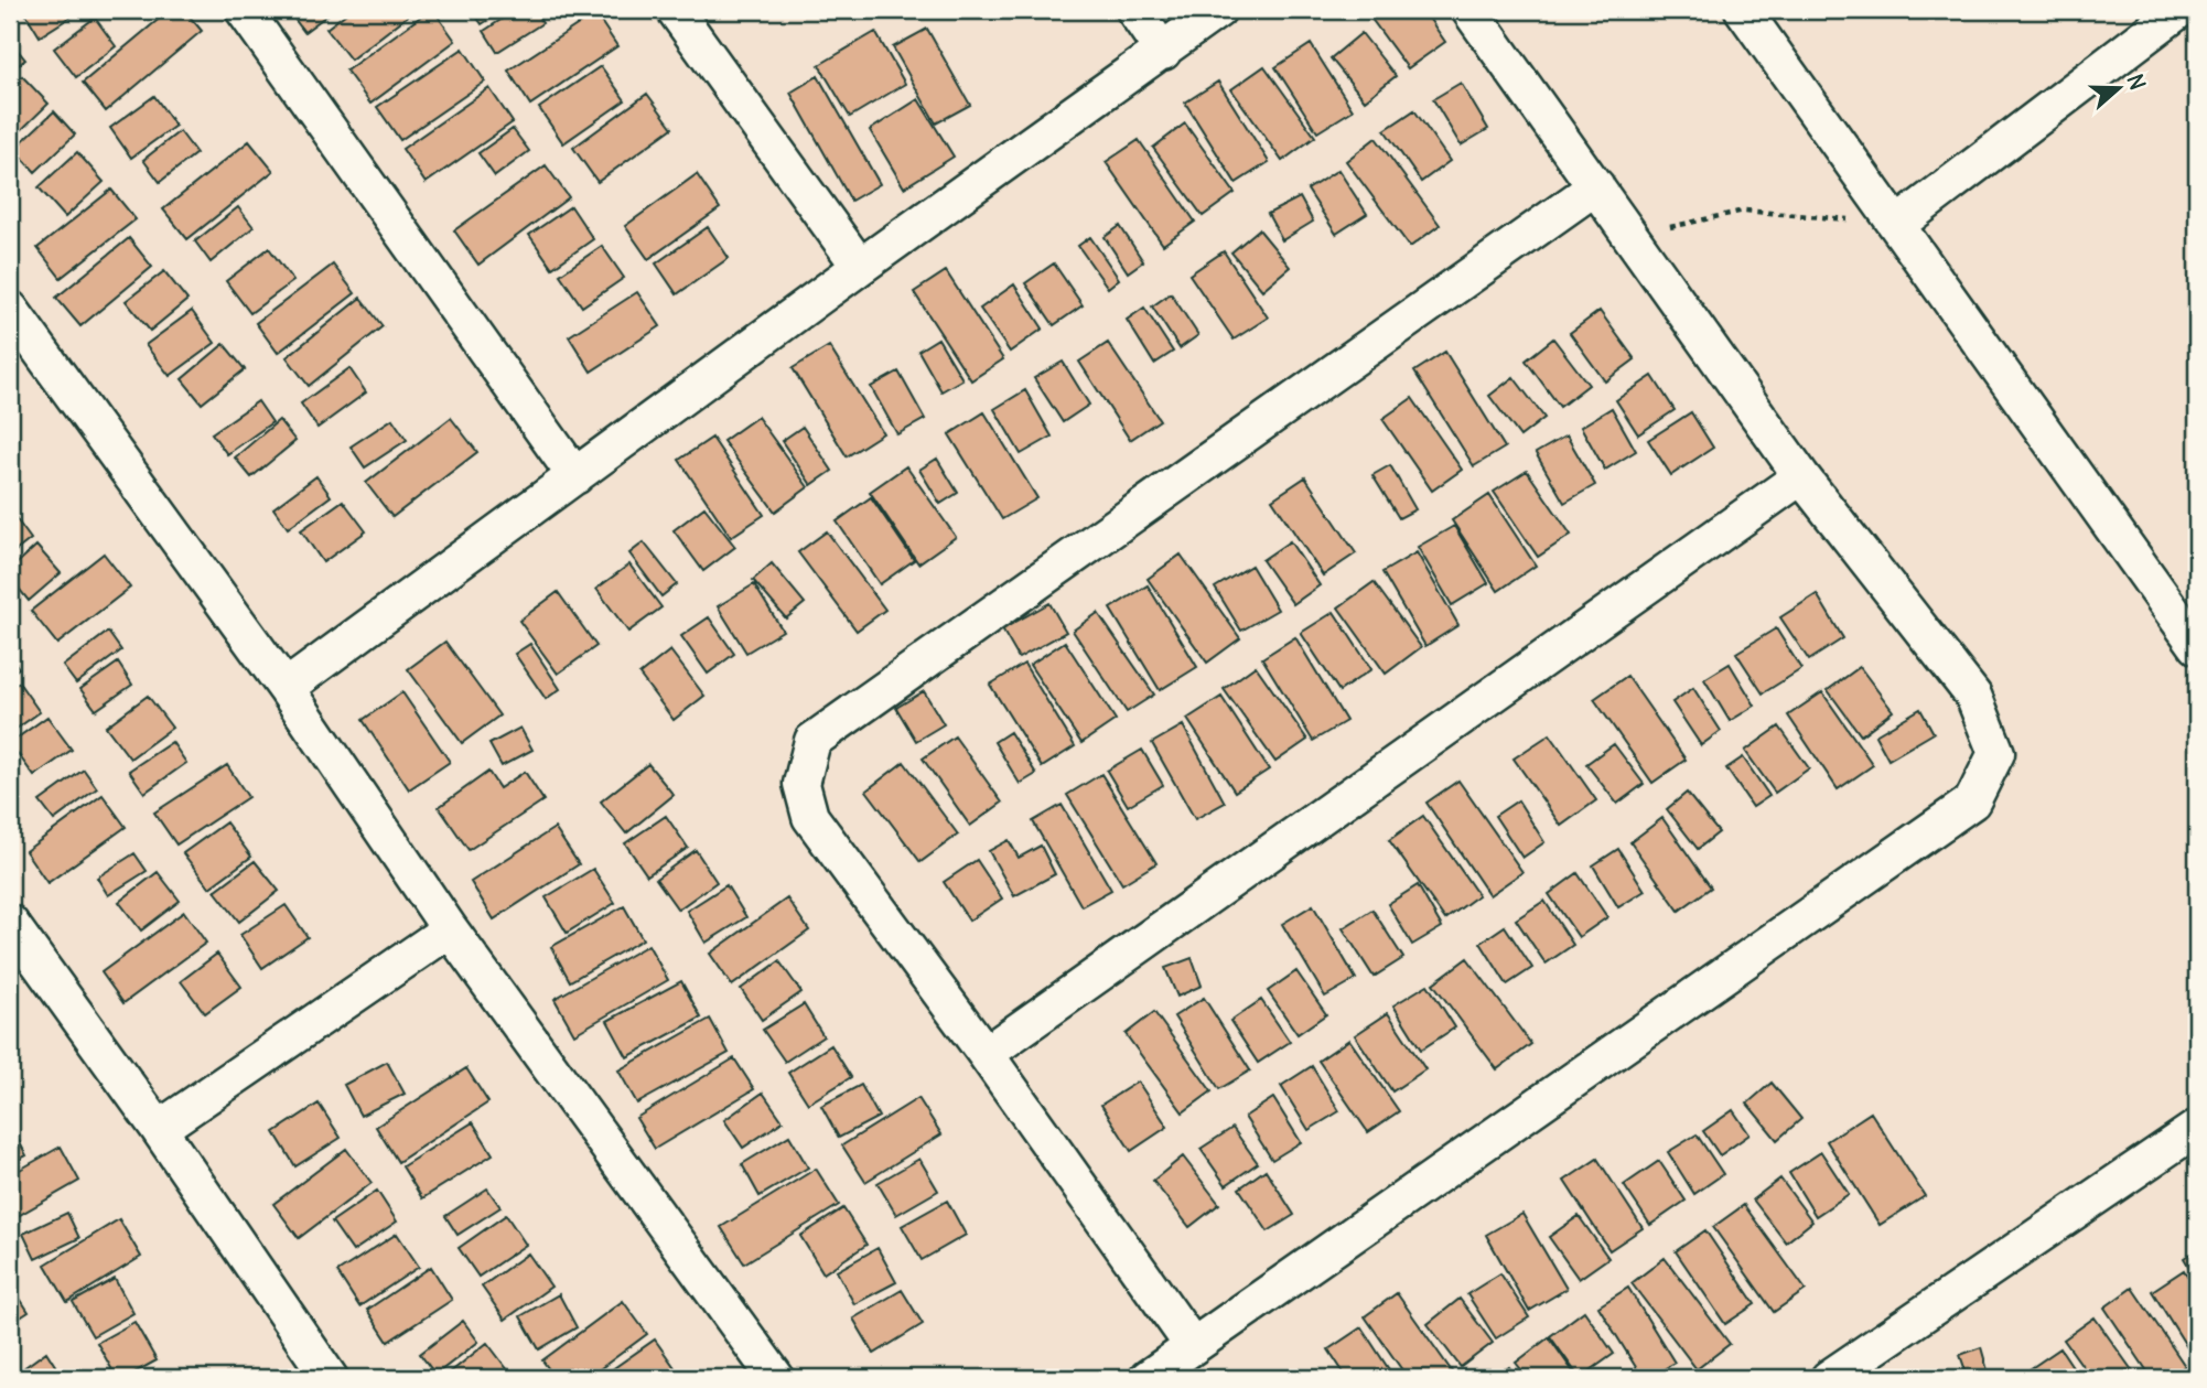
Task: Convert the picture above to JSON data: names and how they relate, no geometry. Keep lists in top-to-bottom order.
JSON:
{
  "north": "right"
}
